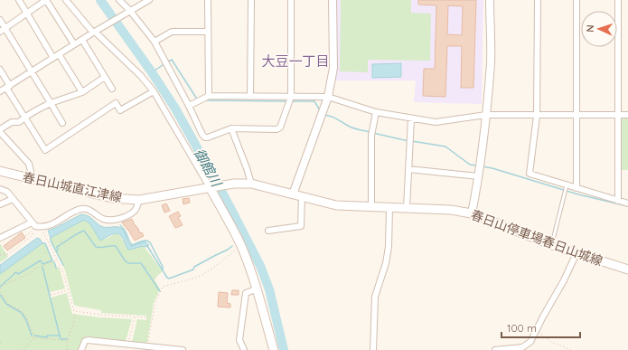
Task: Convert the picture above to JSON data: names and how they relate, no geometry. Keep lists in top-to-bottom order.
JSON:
{
  "streets": {
    "main road": ["春日山城直江津線", "春日山停車場春日山城線"]
  },
  "crossings": [
    ["春日山城直江津線", "春日山停車場春日山城線"]
  ],
  "districts": ["大豆一丁目"],
  "water": ["御館川"],
  "scale_bar": "100 m",
  "north": "left"
}
